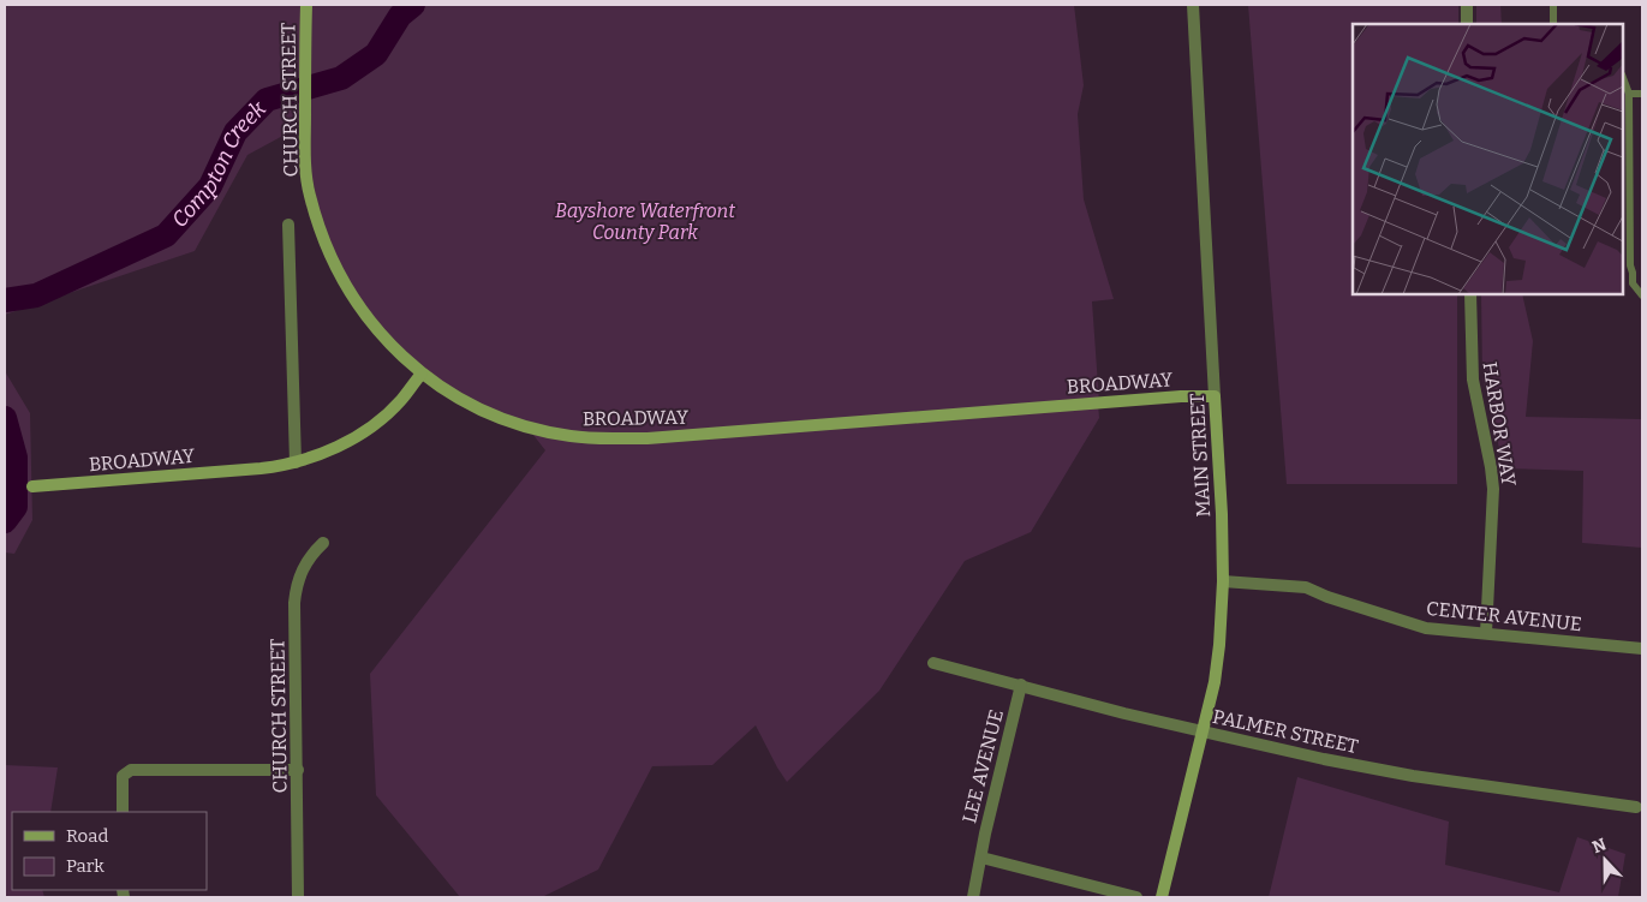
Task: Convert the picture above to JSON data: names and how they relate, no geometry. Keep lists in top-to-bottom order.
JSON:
{
  "streets": {
    "street": [
      "CHURCH STREET",
      "BROADWAY",
      "HARBOR WAY",
      "MAIN STREET",
      "CENTER AVENUE",
      "PALMER STREET",
      "LEE AVENUE"
    ]
  },
  "crossings": [
    ["CHURCH STREET", "BROADWAY"],
    ["BROADWAY", "MAIN STREET"],
    ["HARBOR WAY", "CENTER AVENUE"],
    ["MAIN STREET", "CENTER AVENUE"],
    ["MAIN STREET", "PALMER STREET"],
    ["PALMER STREET", "LEE AVENUE"]
  ],
  "water": ["Compton Creek"],
  "parks": ["Bayshore Waterfront County Park"],
  "legend": ["Road", "Park"],
  "north": "top"
}
